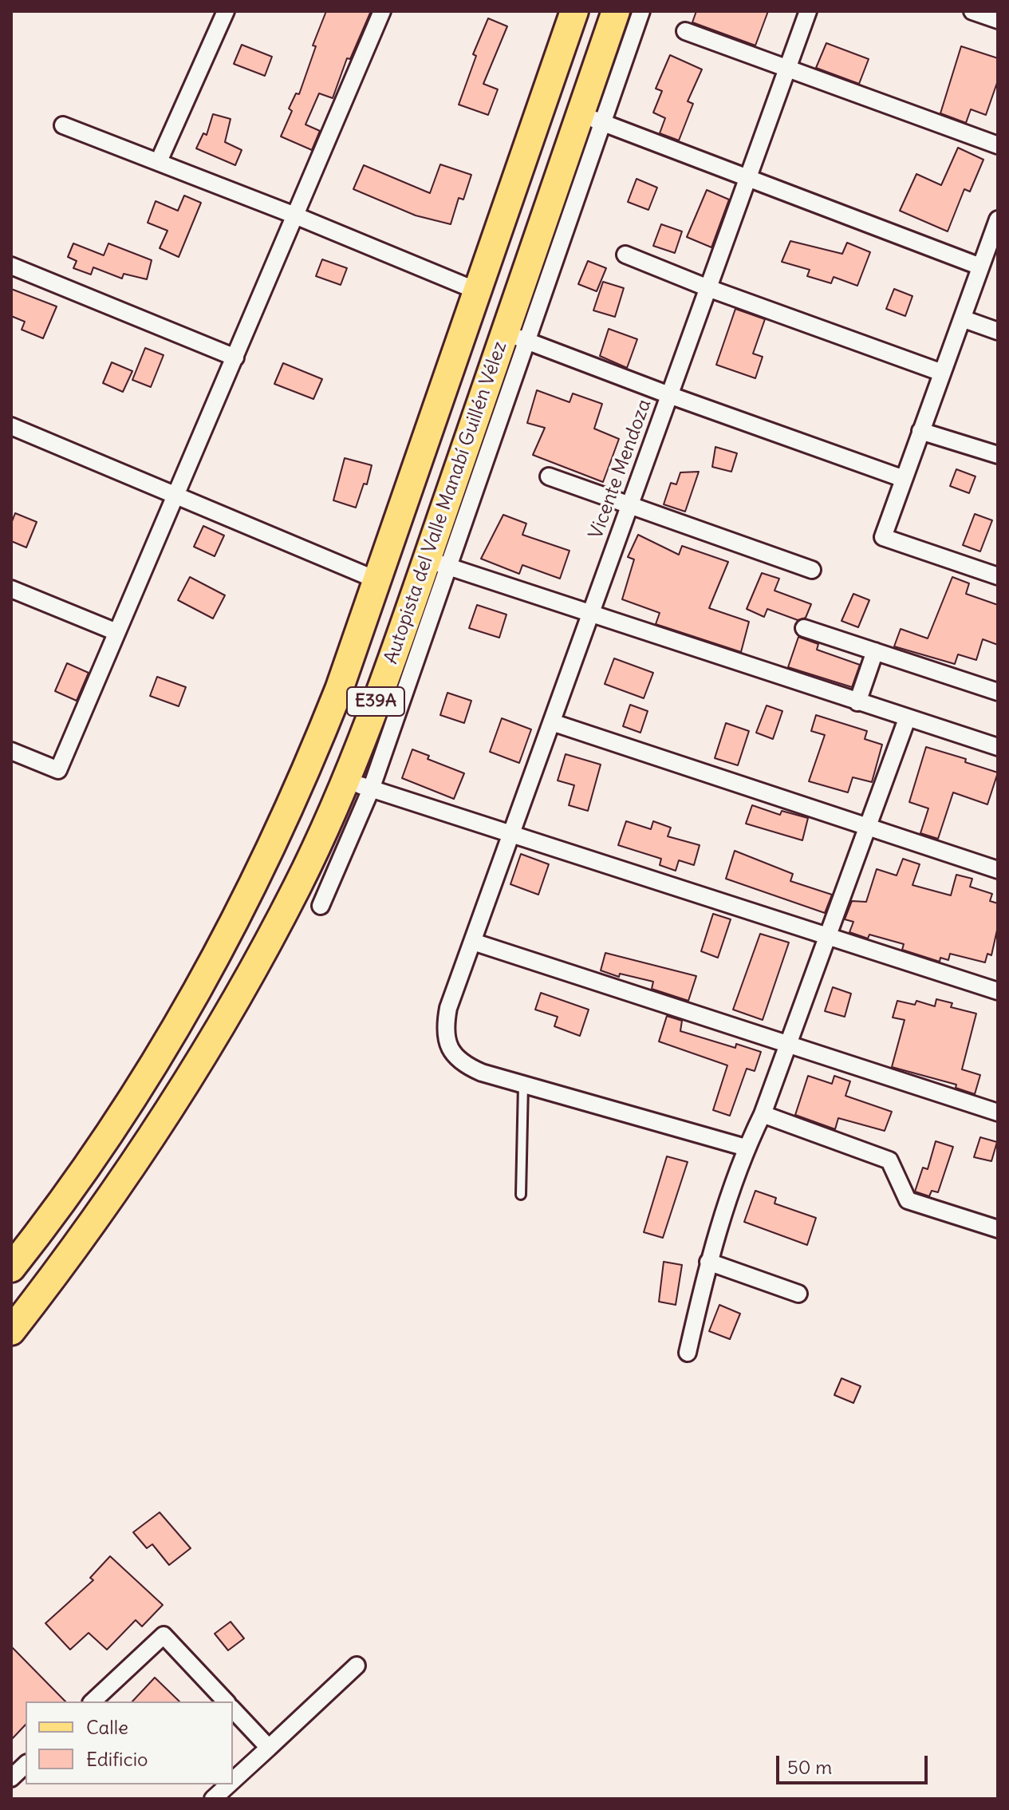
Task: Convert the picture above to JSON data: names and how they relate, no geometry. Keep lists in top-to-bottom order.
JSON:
{
  "streets": {
    "main road": ["Autopista del Valle Manabí Guillén Vélez", "E39A"],
    "street": ["Vicente Mendoza"]
  },
  "legend": ["Calle", "Edificio"],
  "scale_bar": "50 m"
}
